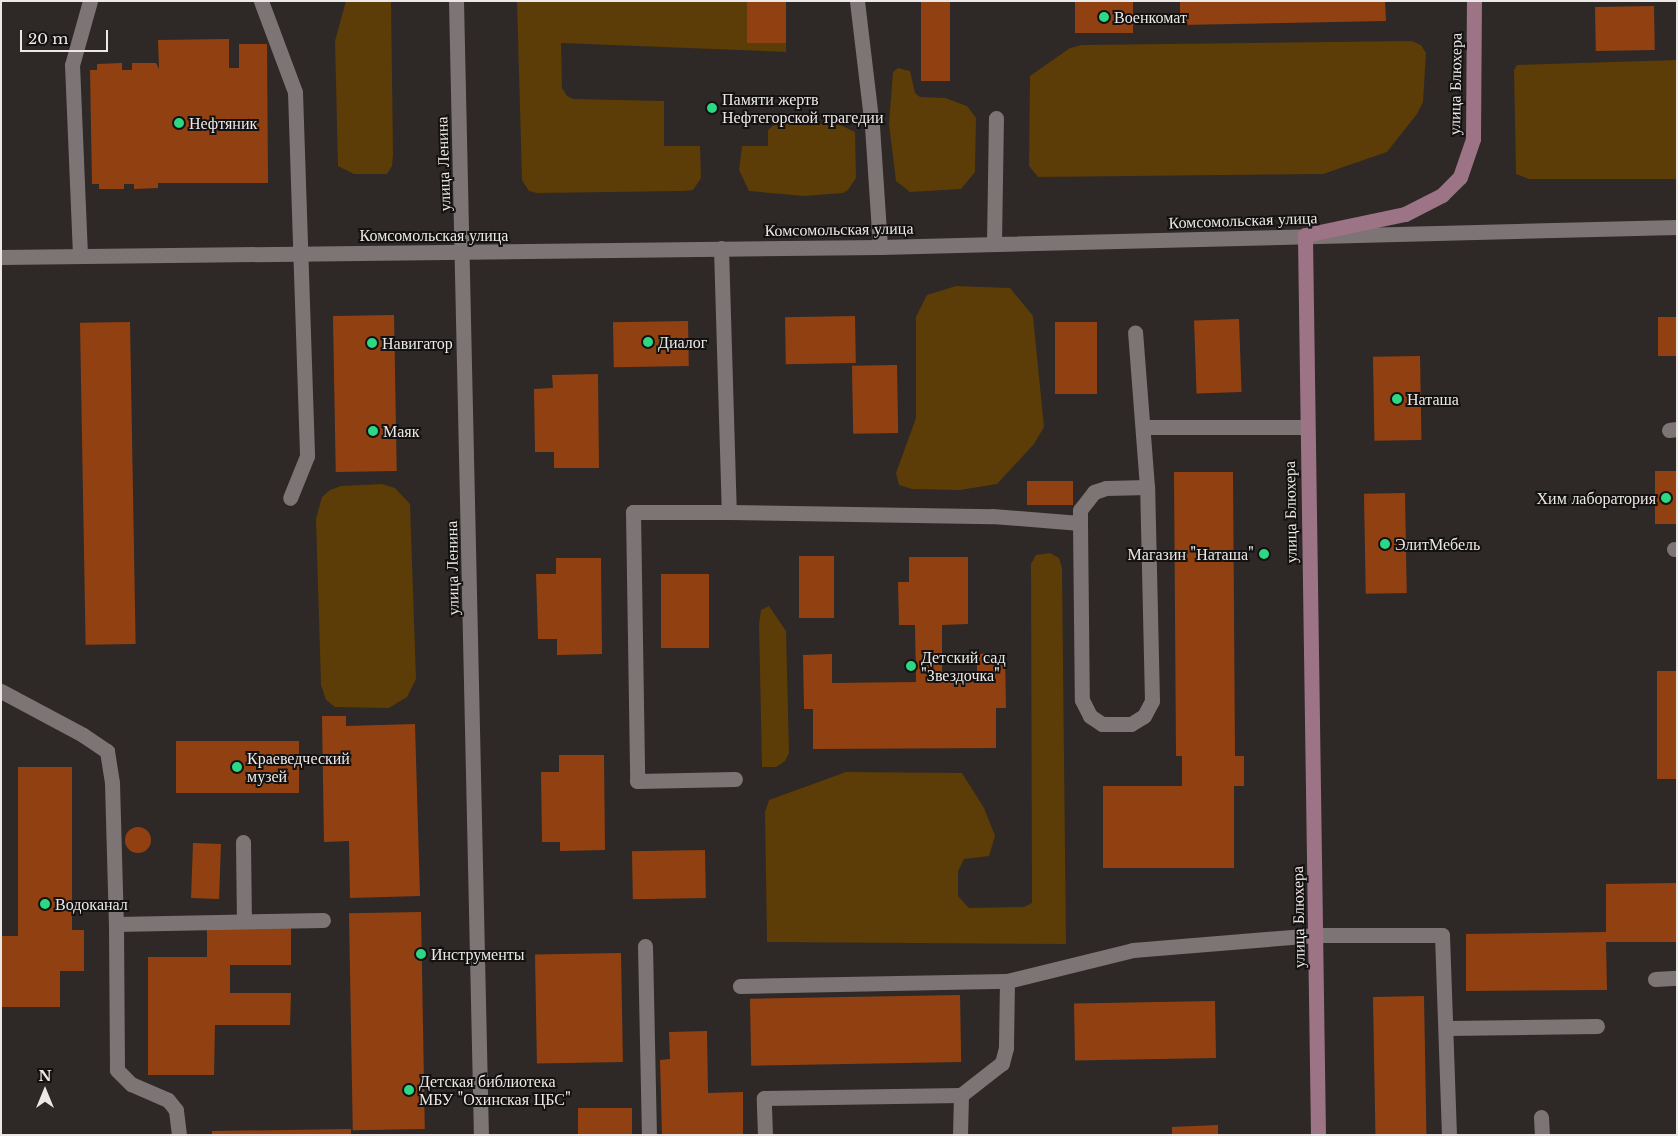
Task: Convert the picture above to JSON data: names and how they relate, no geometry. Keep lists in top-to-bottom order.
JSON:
{
  "streets": {
    "street": ["улица Блюхера", "улица Ленина", "Комсомольская улица"]
  },
  "crossings": [
    ["улица Блюхера", "Комсомольская улица"],
    ["улица Ленина", "Комсомольская улица"]
  ],
  "places": [
    "Военкомат",
    "Памяти жертв Нефтегорской трагедии",
    "Нефтяник",
    "Диалог",
    "Навигатор",
    "Наташа",
    "Маяк",
    "Хим лаборатория",
    "ЭлитМебель",
    "Магазин \"Наташа\"",
    "Детский сад \"Звездочка\"",
    "Краеведческий музей",
    "Водоканал",
    "Инструменты",
    "Детская библиотека МБУ \"Охинская ЦБС\""
  ],
  "scale_bar": "20 m",
  "north": "top"
}
